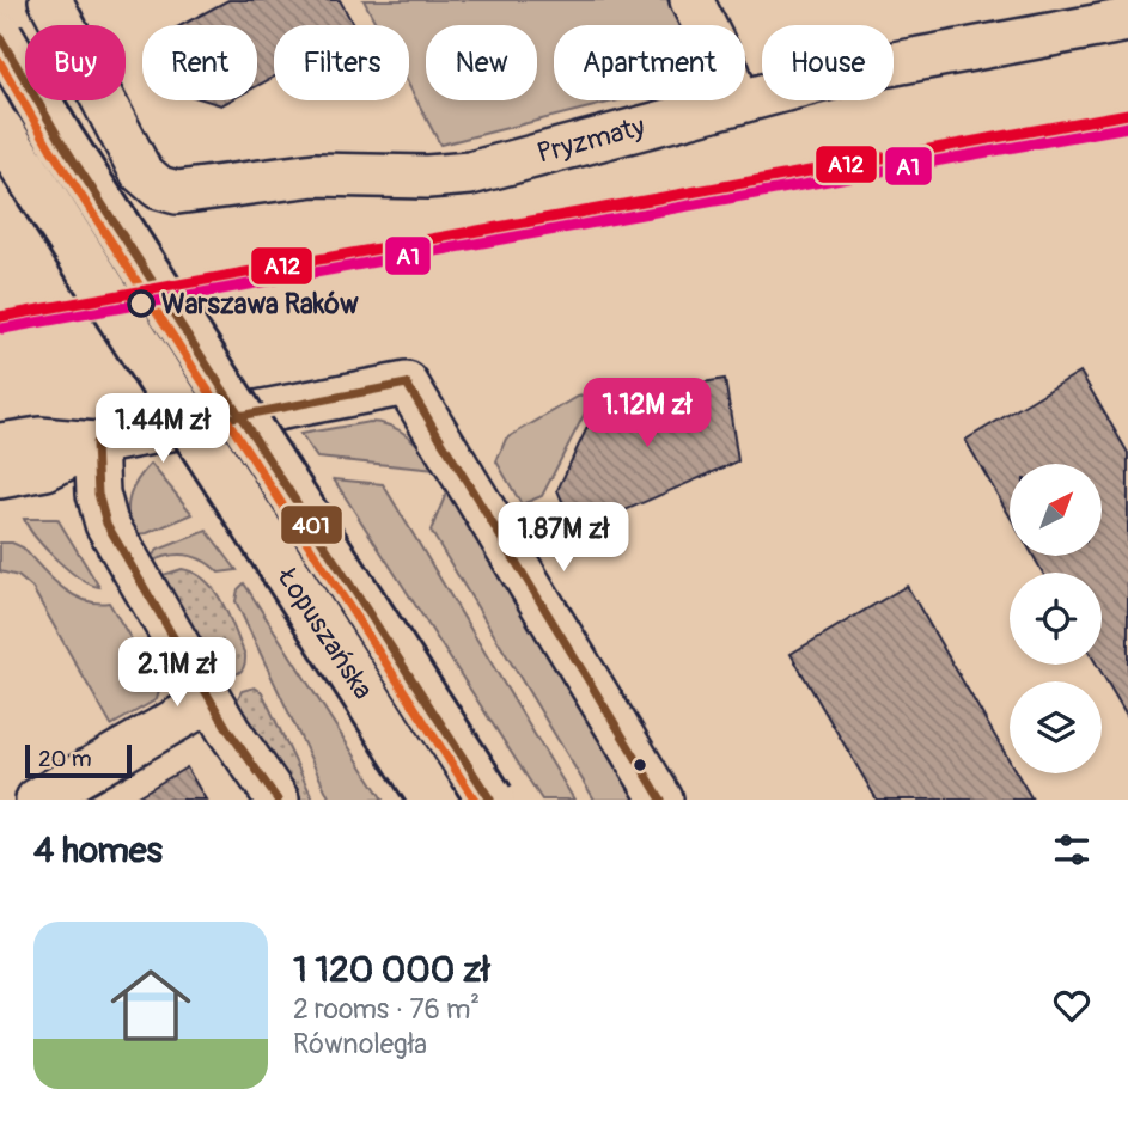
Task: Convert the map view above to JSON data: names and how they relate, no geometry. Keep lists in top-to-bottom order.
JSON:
{
  "streets": {
    "main road": ["Łopuszańska"],
    "street": ["Pryzmaty"]
  },
  "places": ["Warszawa Raków"],
  "lines": ["transit line 401", "transit line A12", "transit line A1"],
  "scale_bar": "20 m",
  "north": "top right",
  "page": {
    "chip": [
      "Buy",
      "Rent",
      "Filters",
      "New",
      "Apartment",
      "House"
    ],
    "price": [
      "1.12M zł",
      "1.44M zł",
      "1.87M zł",
      "2.1M zł"
    ],
    "scale": "20 m",
    "heading": "4 homes",
    "list": [
      {
        "name": "1 120 000 zł",
        "note": "2 rooms · 76 m² · Równoległa"
      }
    ]
  }
}
